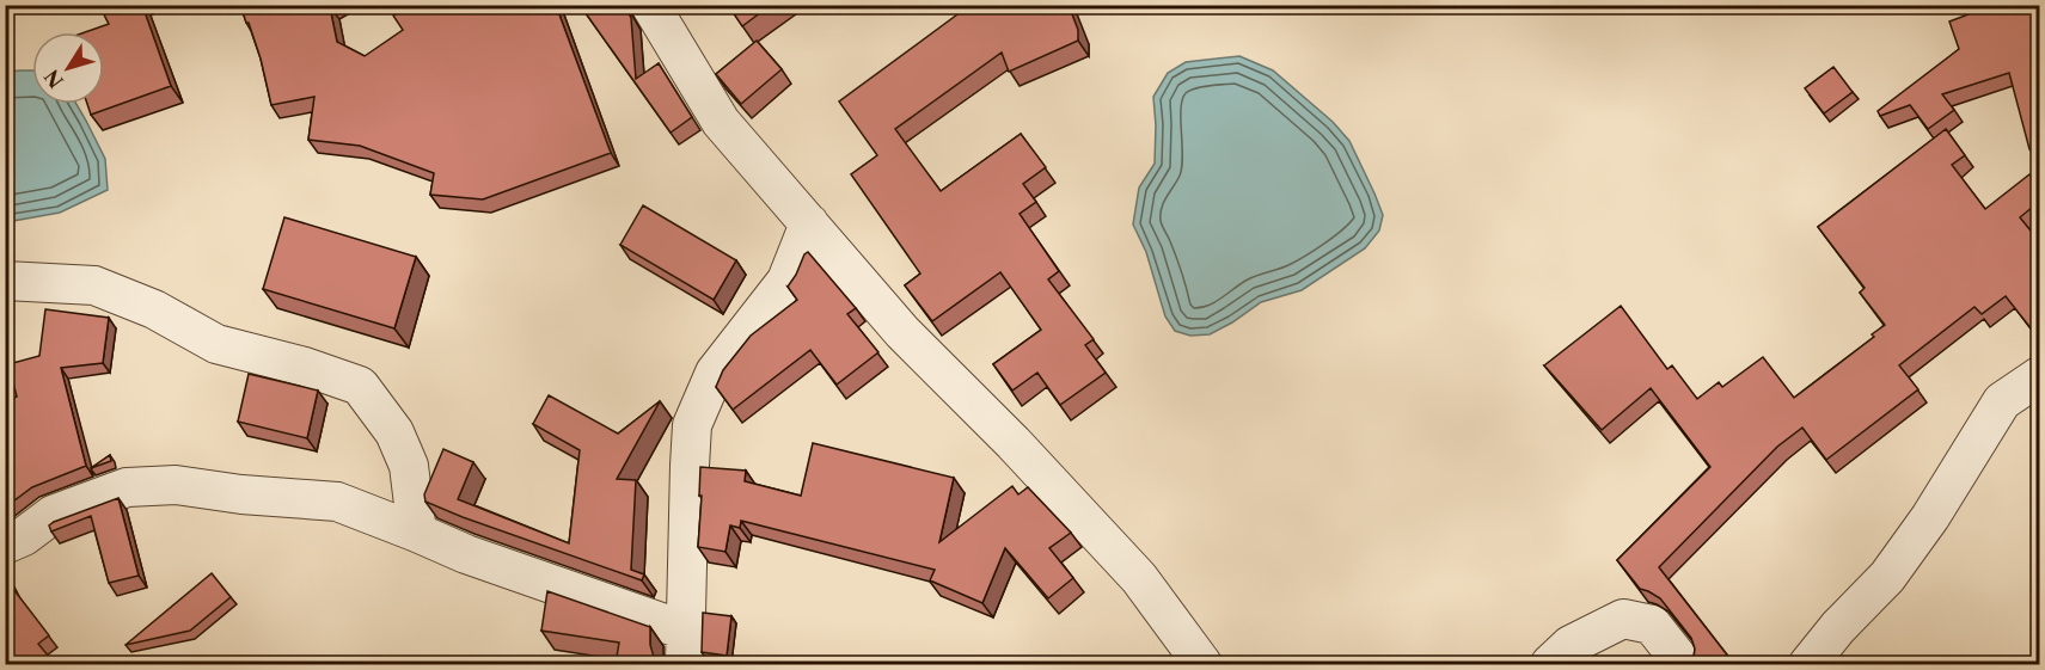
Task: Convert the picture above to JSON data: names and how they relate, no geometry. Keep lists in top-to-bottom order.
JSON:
{
  "north": "bottom left"
}
